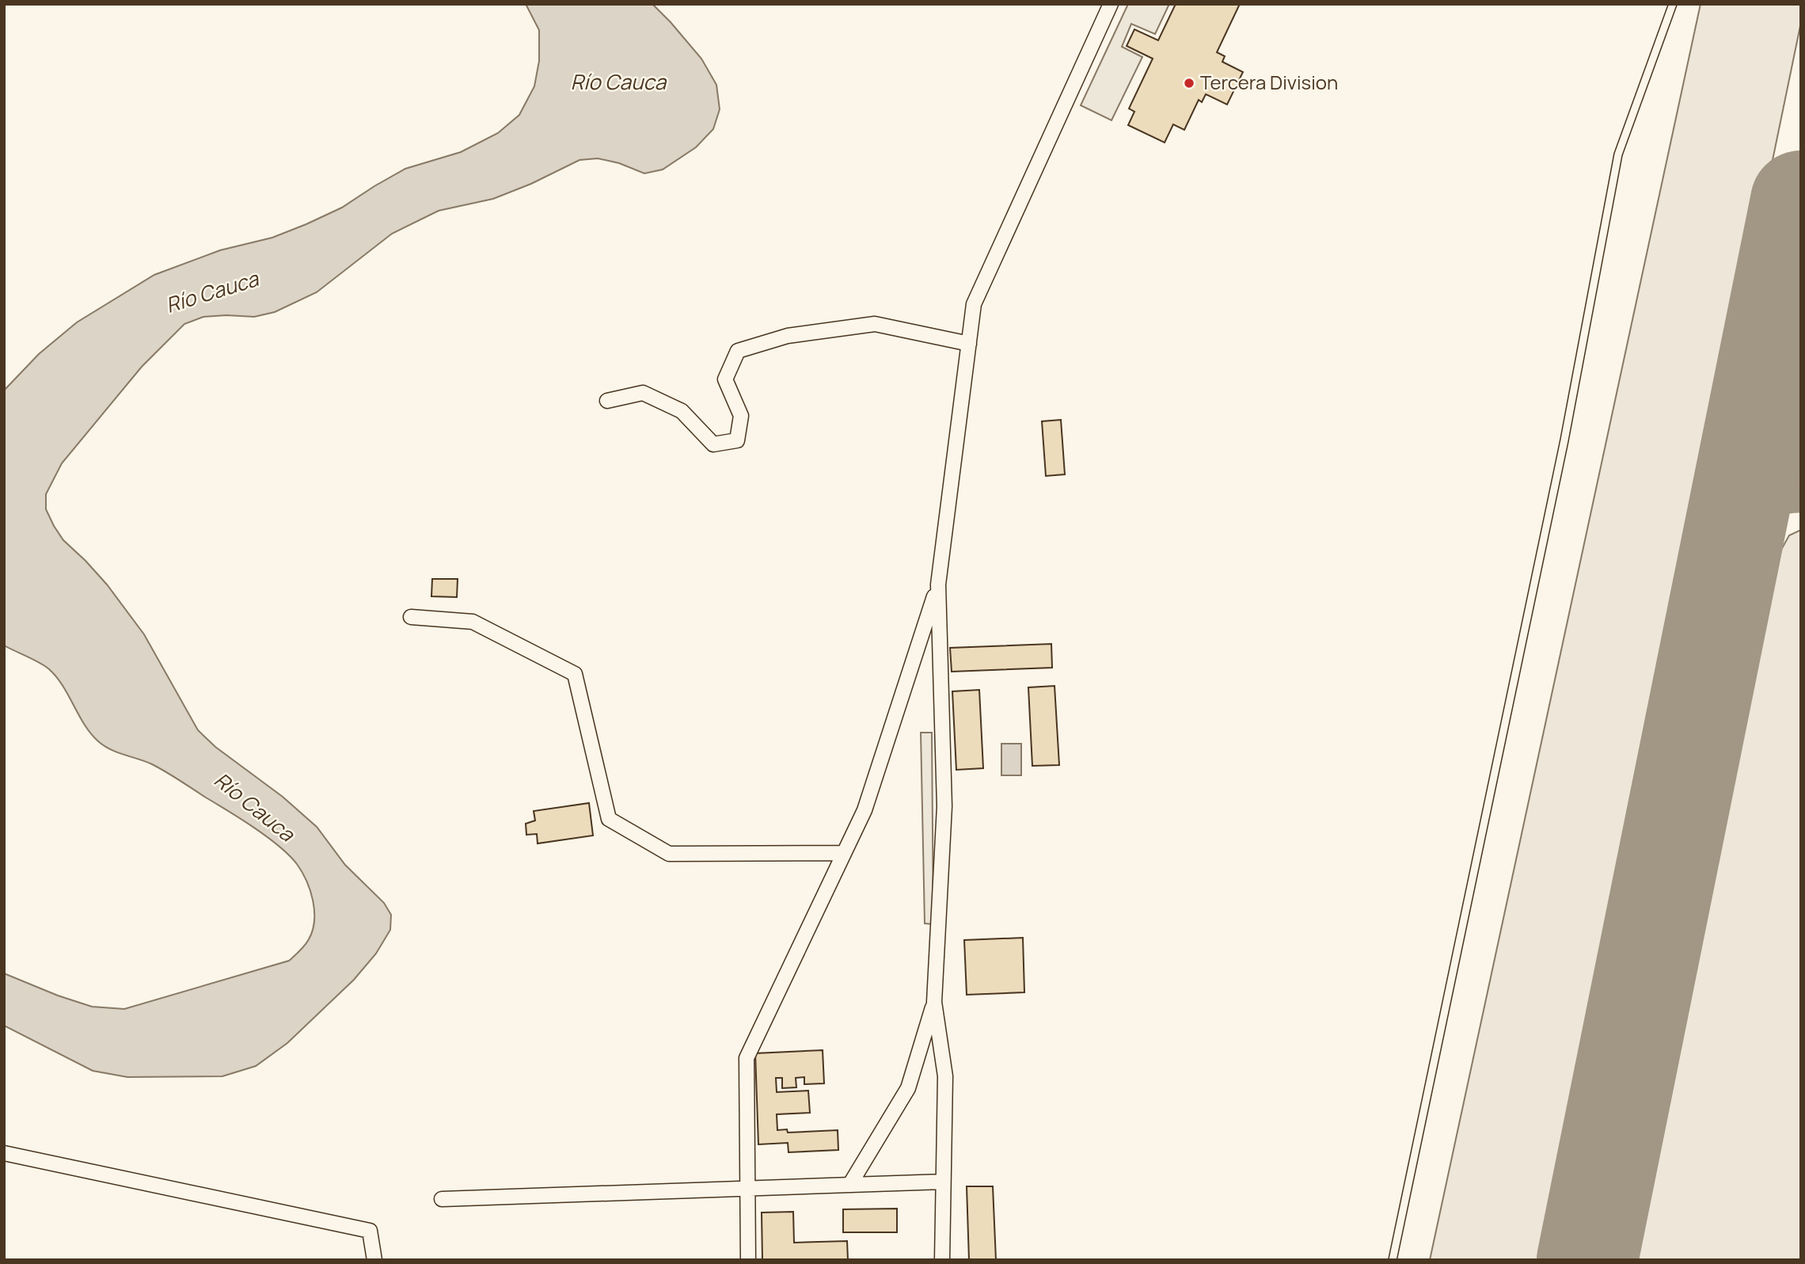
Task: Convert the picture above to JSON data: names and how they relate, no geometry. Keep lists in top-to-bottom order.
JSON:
{
  "water": ["Río Cauca"],
  "places": ["Tercera Division"]
}
